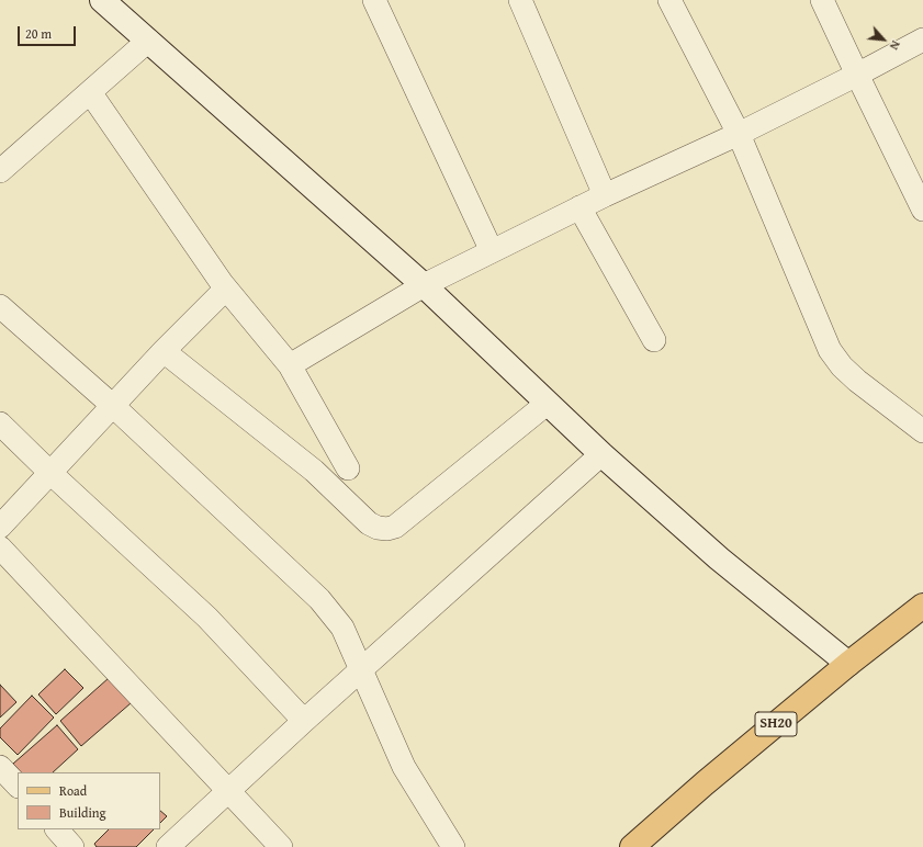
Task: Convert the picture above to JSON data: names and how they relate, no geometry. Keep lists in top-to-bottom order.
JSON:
{
  "streets": {
    "main road": ["SH20"]
  },
  "legend": ["Road", "Building"],
  "scale_bar": "20 m",
  "north": "bottom right"
}
